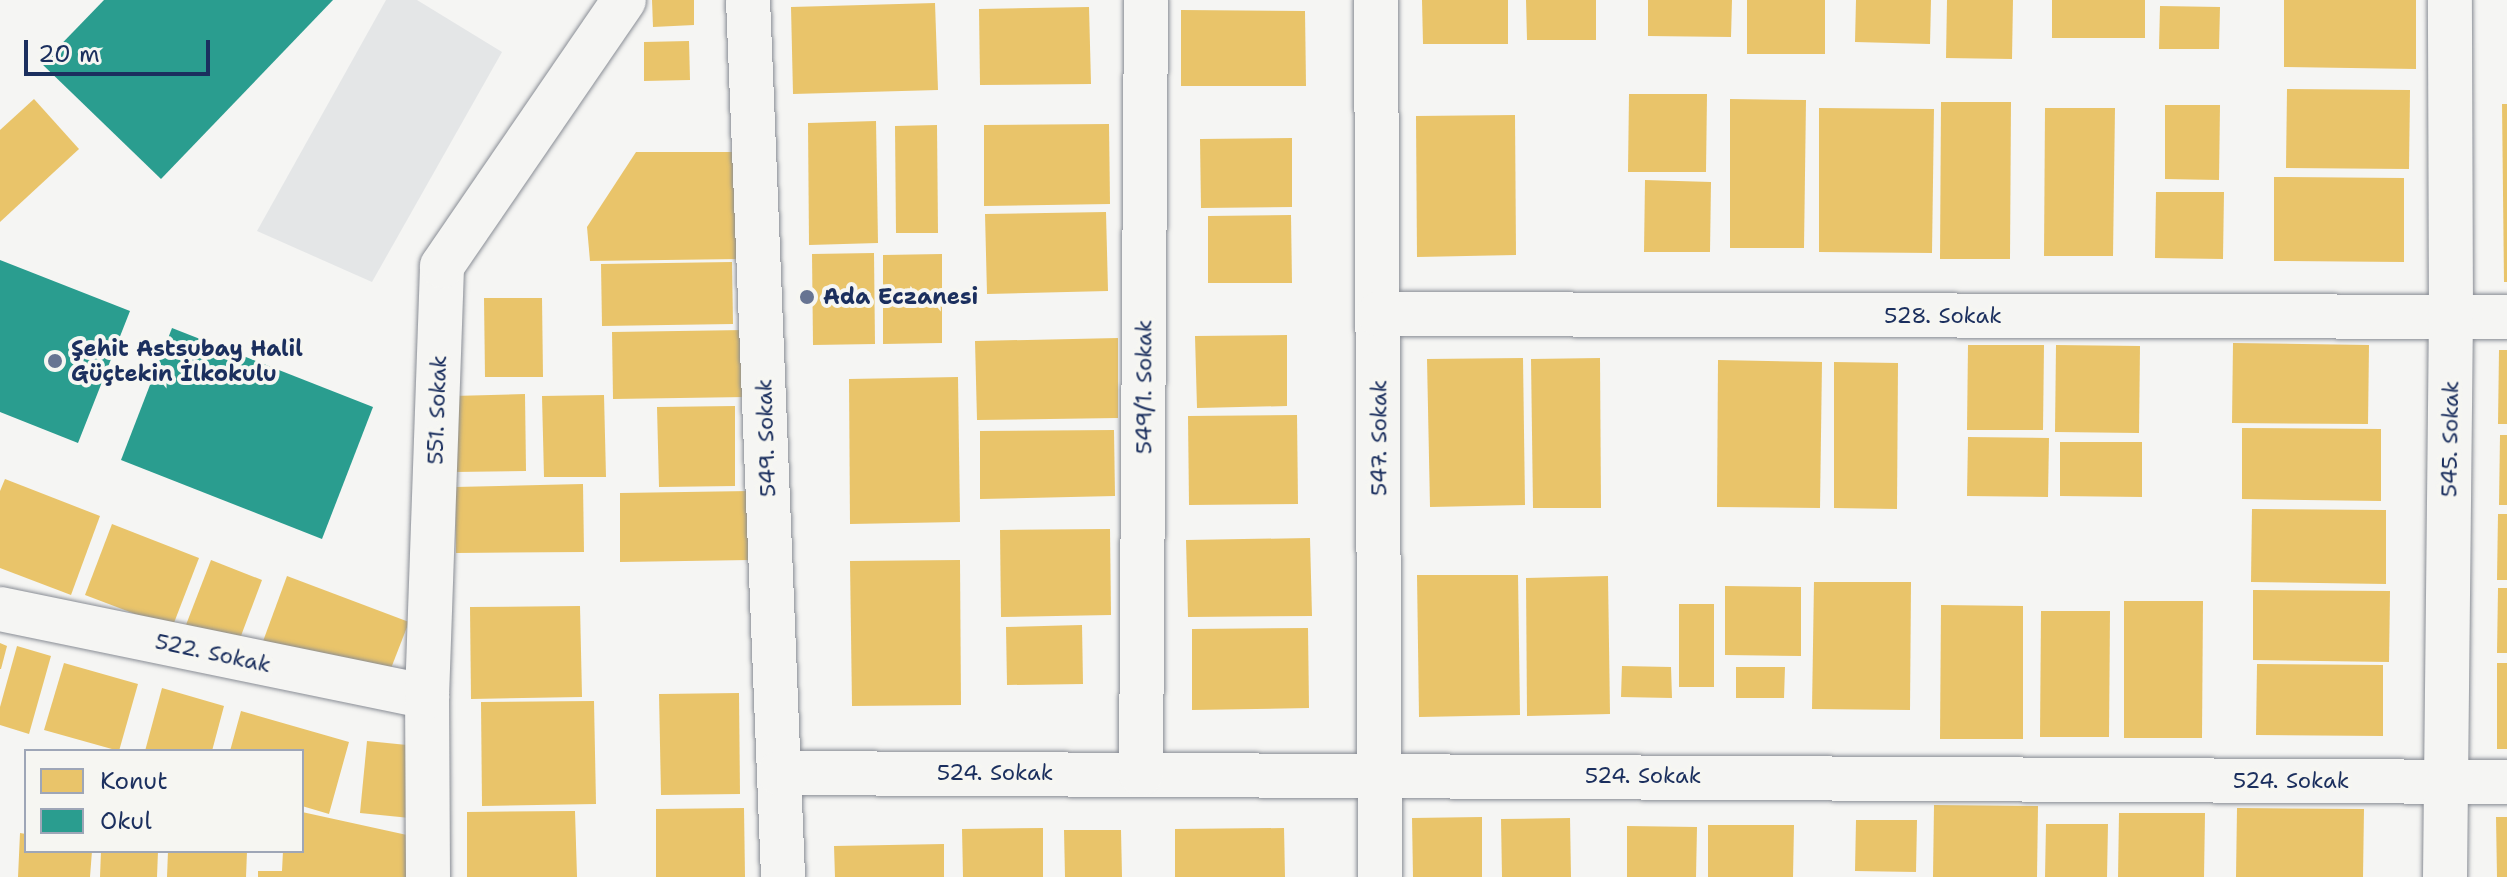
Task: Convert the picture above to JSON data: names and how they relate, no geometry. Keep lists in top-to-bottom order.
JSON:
{
  "streets": {
    "street": [
      "528. Sokak",
      "549/1. Sokak",
      "551. Sokak",
      "549. Sokak",
      "547. Sokak",
      "545. Sokak",
      "522. Sokak",
      "524. Sokak"
    ]
  },
  "crossings": [
    ["528. Sokak", "547. Sokak"],
    ["528. Sokak", "545. Sokak"],
    ["549/1. Sokak", "524. Sokak"],
    ["551. Sokak", "522. Sokak"],
    ["549. Sokak", "524. Sokak"],
    ["547. Sokak", "524. Sokak"],
    ["545. Sokak", "524. Sokak"]
  ],
  "places": ["Ada Eczanesi", "Şehit Astsubay Halil Güçtekin İlkokulu"],
  "legend": ["Konut", "Okul"],
  "scale_bar": "20 m"
}
